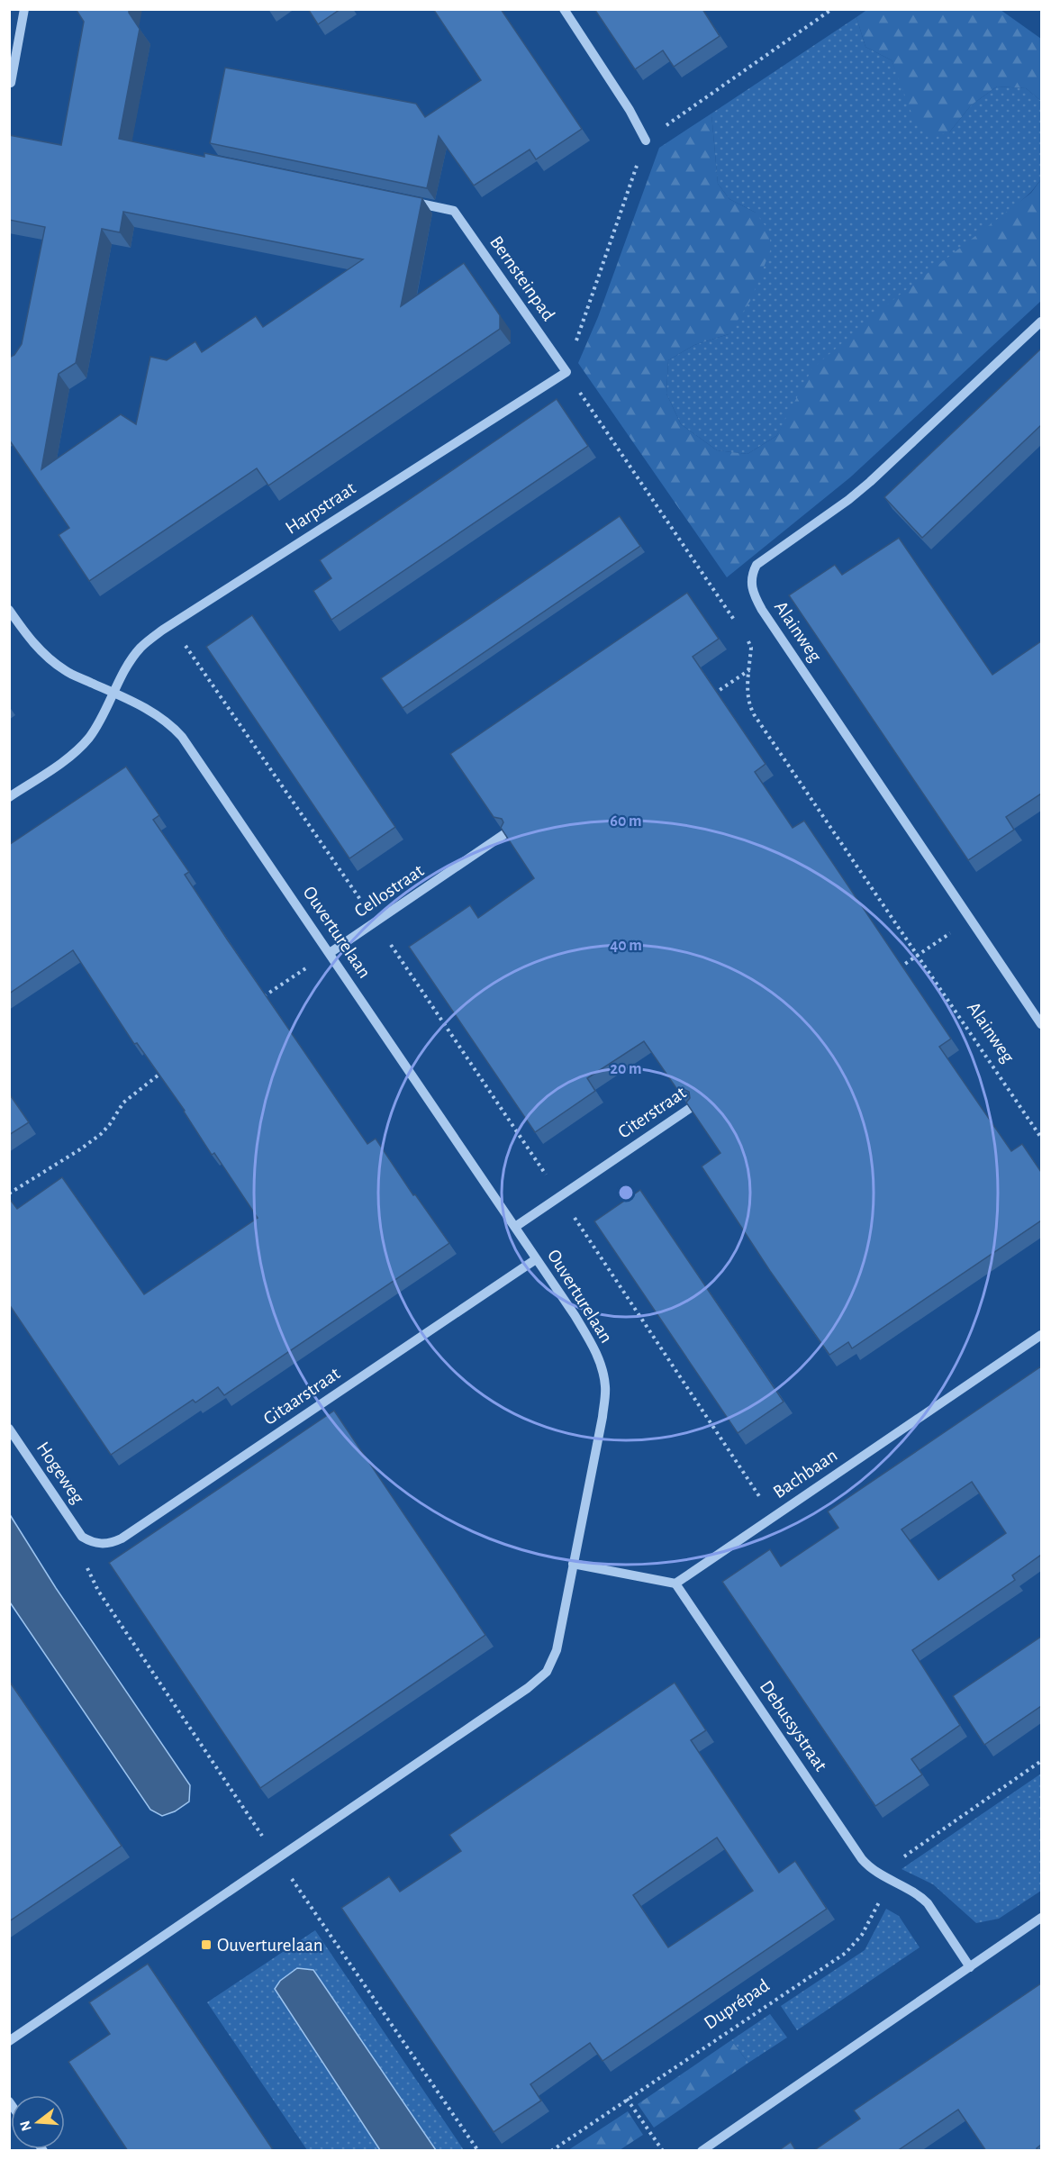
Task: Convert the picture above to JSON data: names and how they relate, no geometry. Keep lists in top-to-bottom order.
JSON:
{
  "streets": {
    "street": [
      "Bernsteinpad",
      "Harpstraat",
      "Alainweg",
      "Cellostraat",
      "Ouverturelaan",
      "Citerstraat",
      "Gitaarstraat",
      "Hogeweg",
      "Bachbaan",
      "Debussystraat"
    ],
    "path": ["Duprépad"]
  },
  "crossings": [
    ["Bernsteinpad", "Harpstraat"],
    ["Harpstraat", "Ouverturelaan"],
    ["Cellostraat", "Ouverturelaan"],
    ["Ouverturelaan", "Citerstraat"],
    ["Ouverturelaan", "Gitaarstraat"],
    ["Gitaarstraat", "Hogeweg"],
    ["Bachbaan", "Debussystraat"],
    ["Debussystraat", "Duprépad"]
  ],
  "places": {
    "transit": ["Ouverturelaan"]
  },
  "north": "left",
  "rings": ["60 m", "40 m", "20 m"]
}
